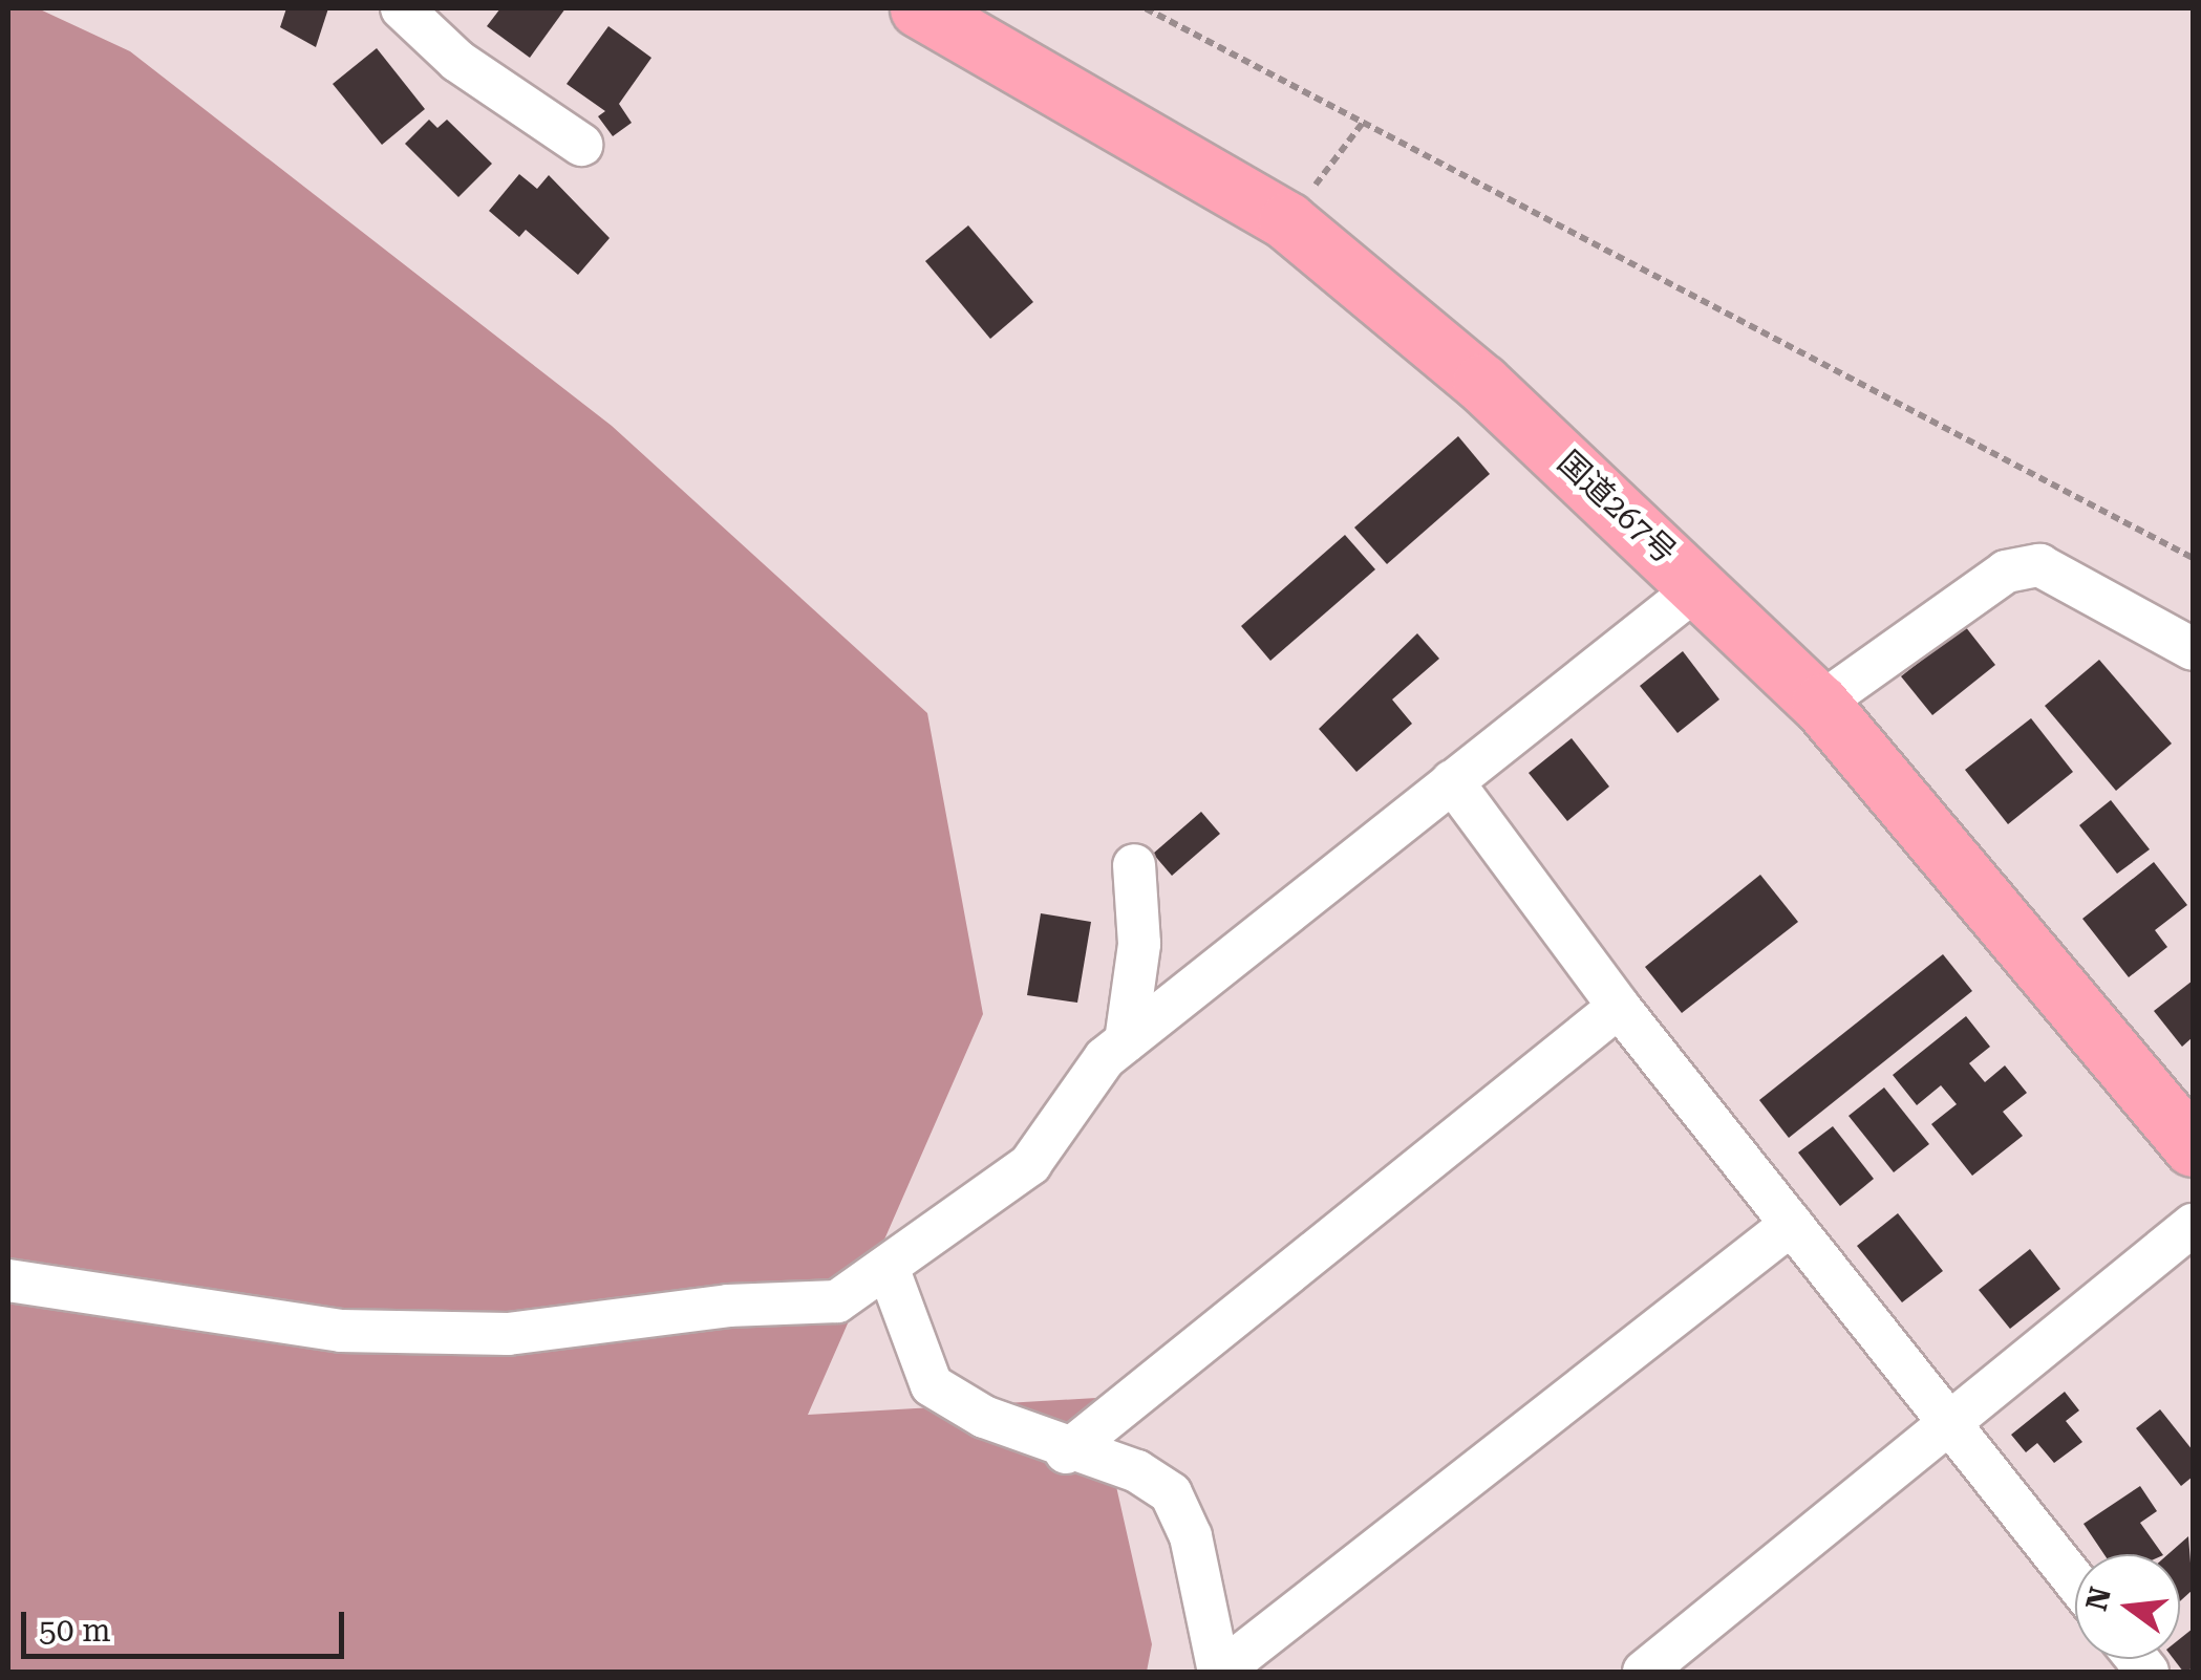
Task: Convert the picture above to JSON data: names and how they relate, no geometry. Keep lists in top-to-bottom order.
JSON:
{
  "streets": {
    "highway": ["国道267号"]
  },
  "scale_bar": "50 m",
  "north": "left"
}
